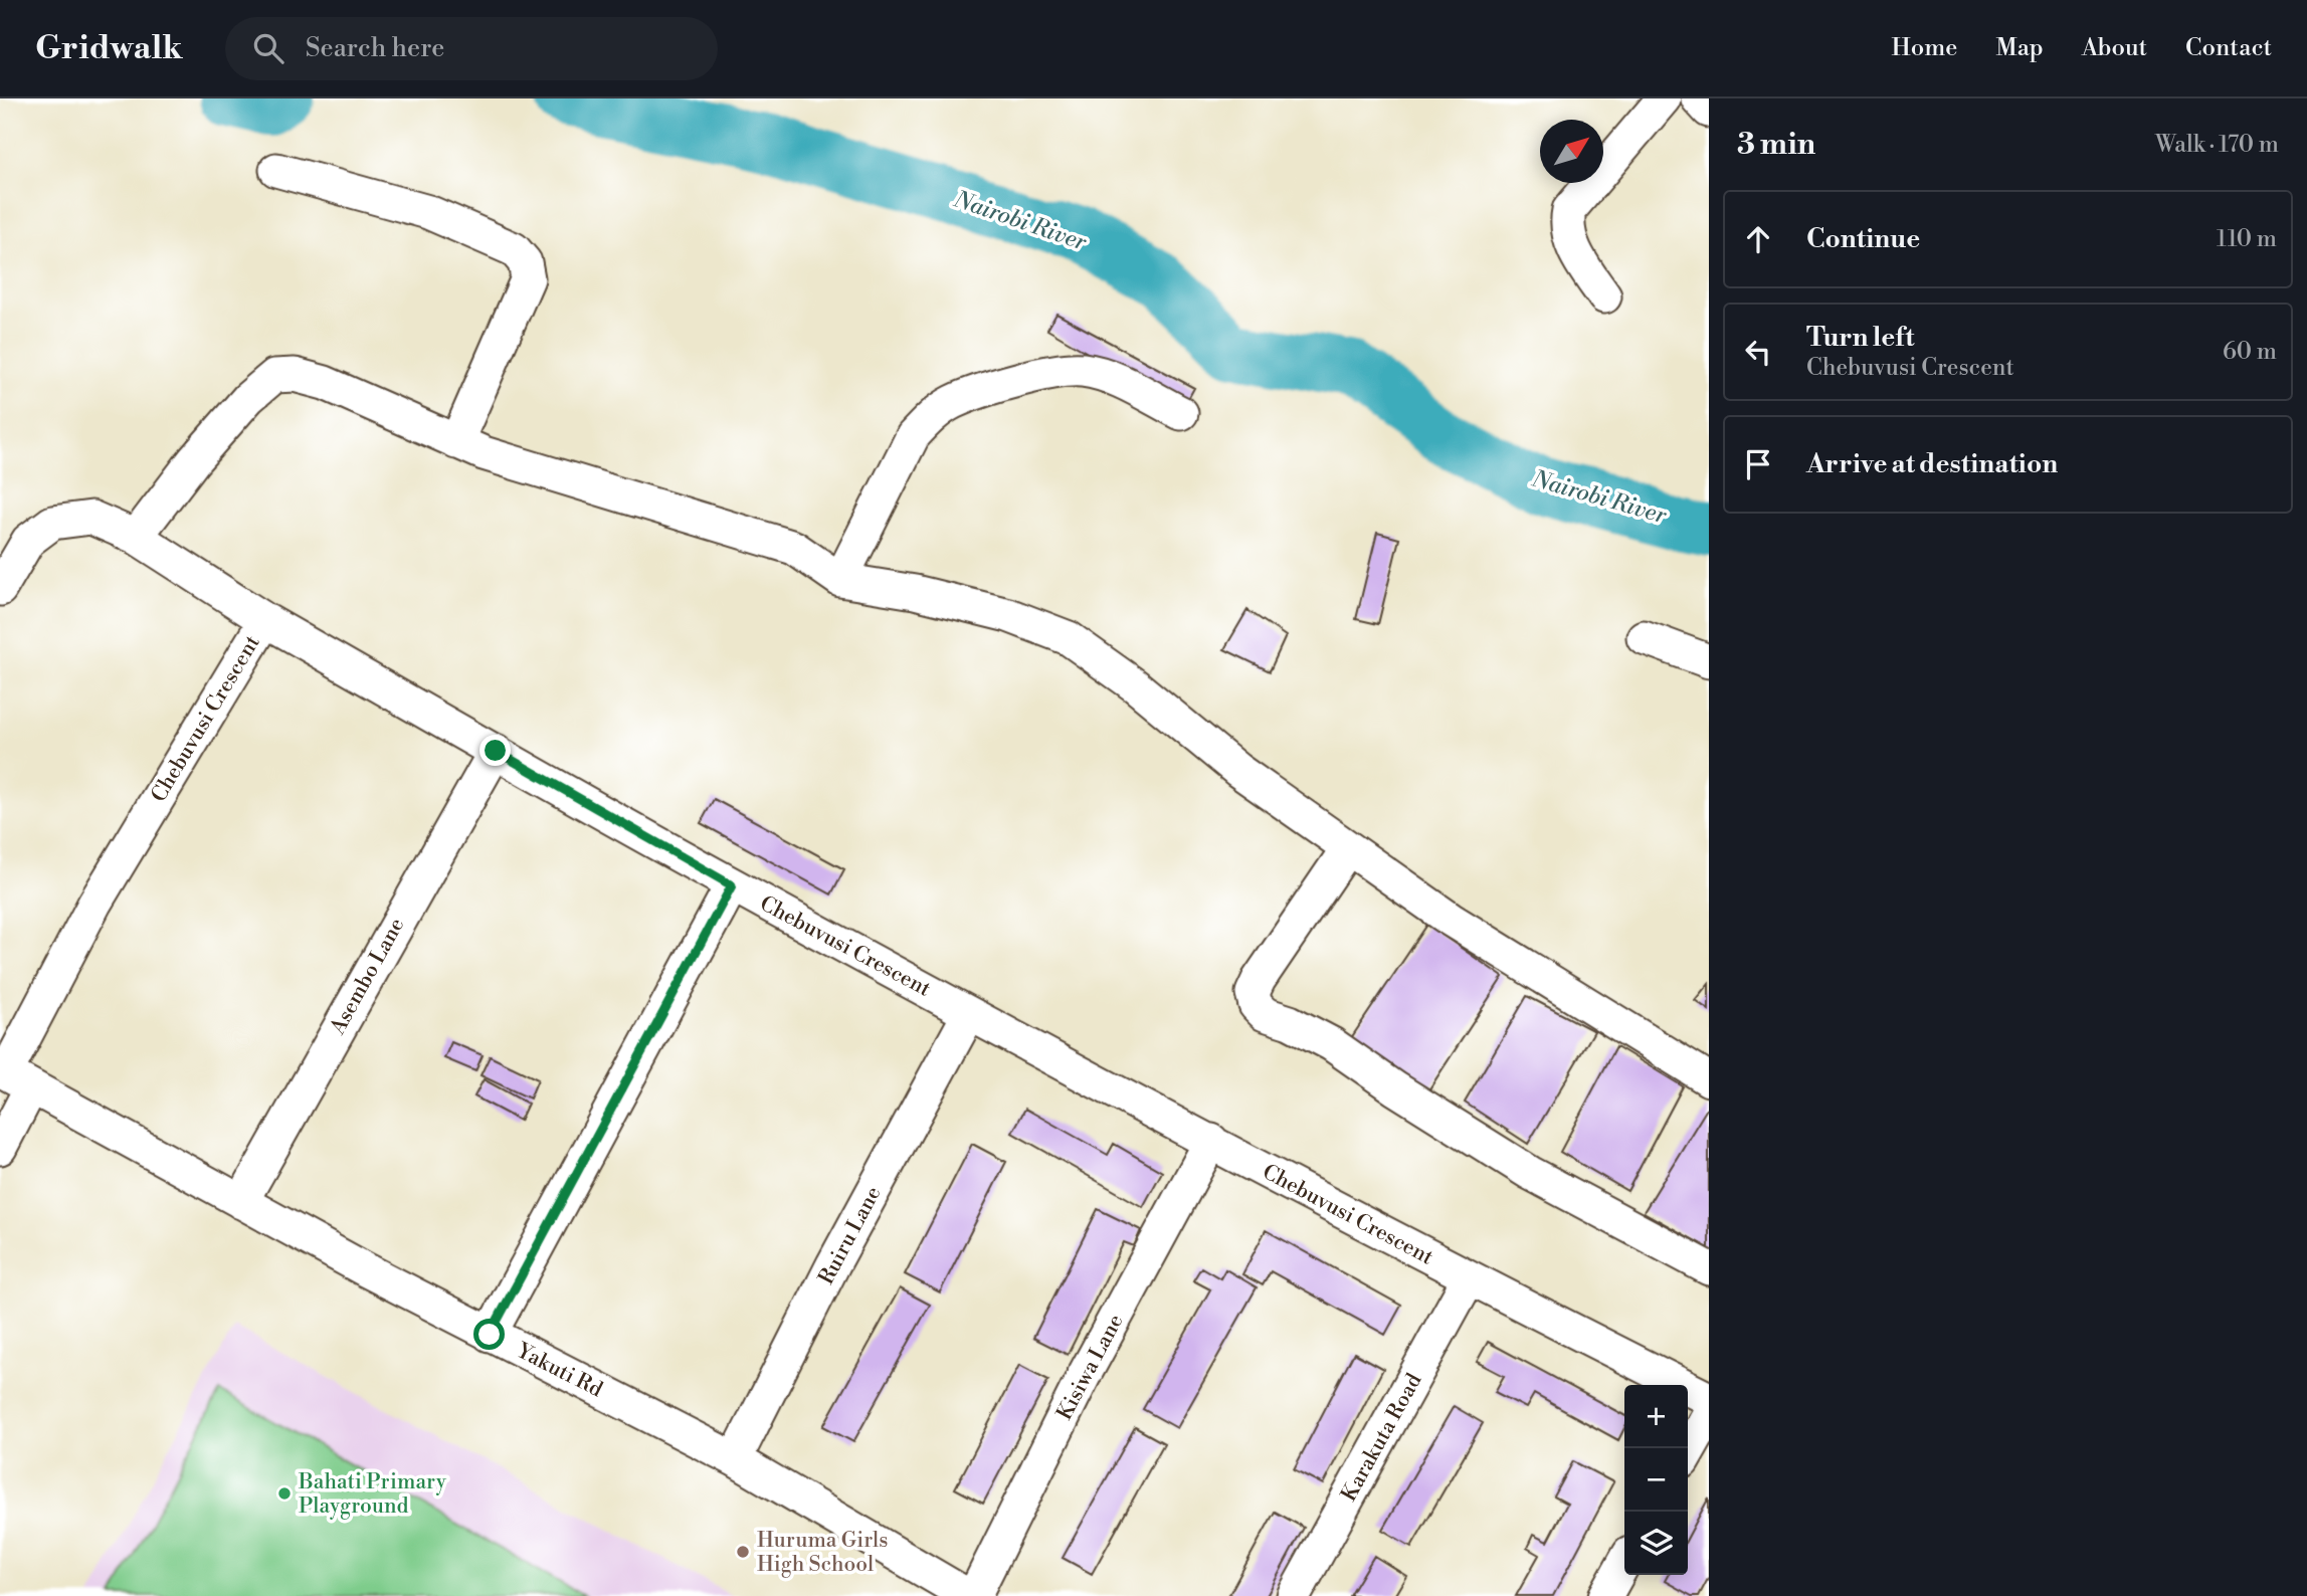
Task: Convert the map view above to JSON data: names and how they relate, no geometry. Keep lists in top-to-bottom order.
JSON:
{
  "streets": {
    "street": [
      "Chebuvusi Crescent",
      "Asembo Lane",
      "Ruiru Lane",
      "Kisiwa Lane",
      "Yakuti Rd",
      "Karakuta Road"
    ]
  },
  "crossings": [
    ["Chebuvusi Crescent", "Asembo Lane"],
    ["Chebuvusi Crescent", "Ruiru Lane"],
    ["Chebuvusi Crescent", "Kisiwa Lane"],
    ["Chebuvusi Crescent", "Yakuti Rd"],
    ["Chebuvusi Crescent", "Karakuta Road"],
    ["Asembo Lane", "Yakuti Rd"],
    ["Ruiru Lane", "Yakuti Rd"]
  ],
  "water": ["Nairobi River"],
  "places": ["Bahati Primary Playground", "Huruma Girls High School"],
  "north": "top right",
  "page": {
    "header": "Gridwalk",
    "search": "Search here",
    "nav": [
      "Home",
      "Map",
      "About",
      "Contact"
    ],
    "heading": ["3 min", "Walk · 170 m"],
    "list": [
      ["Continue", "110 m"],
      ["Turn left", "Chebuvusi Crescent", "60 m"],
      "Arrive at destination"
    ],
    "map_buttons": ["+", "−"]
  }
}
